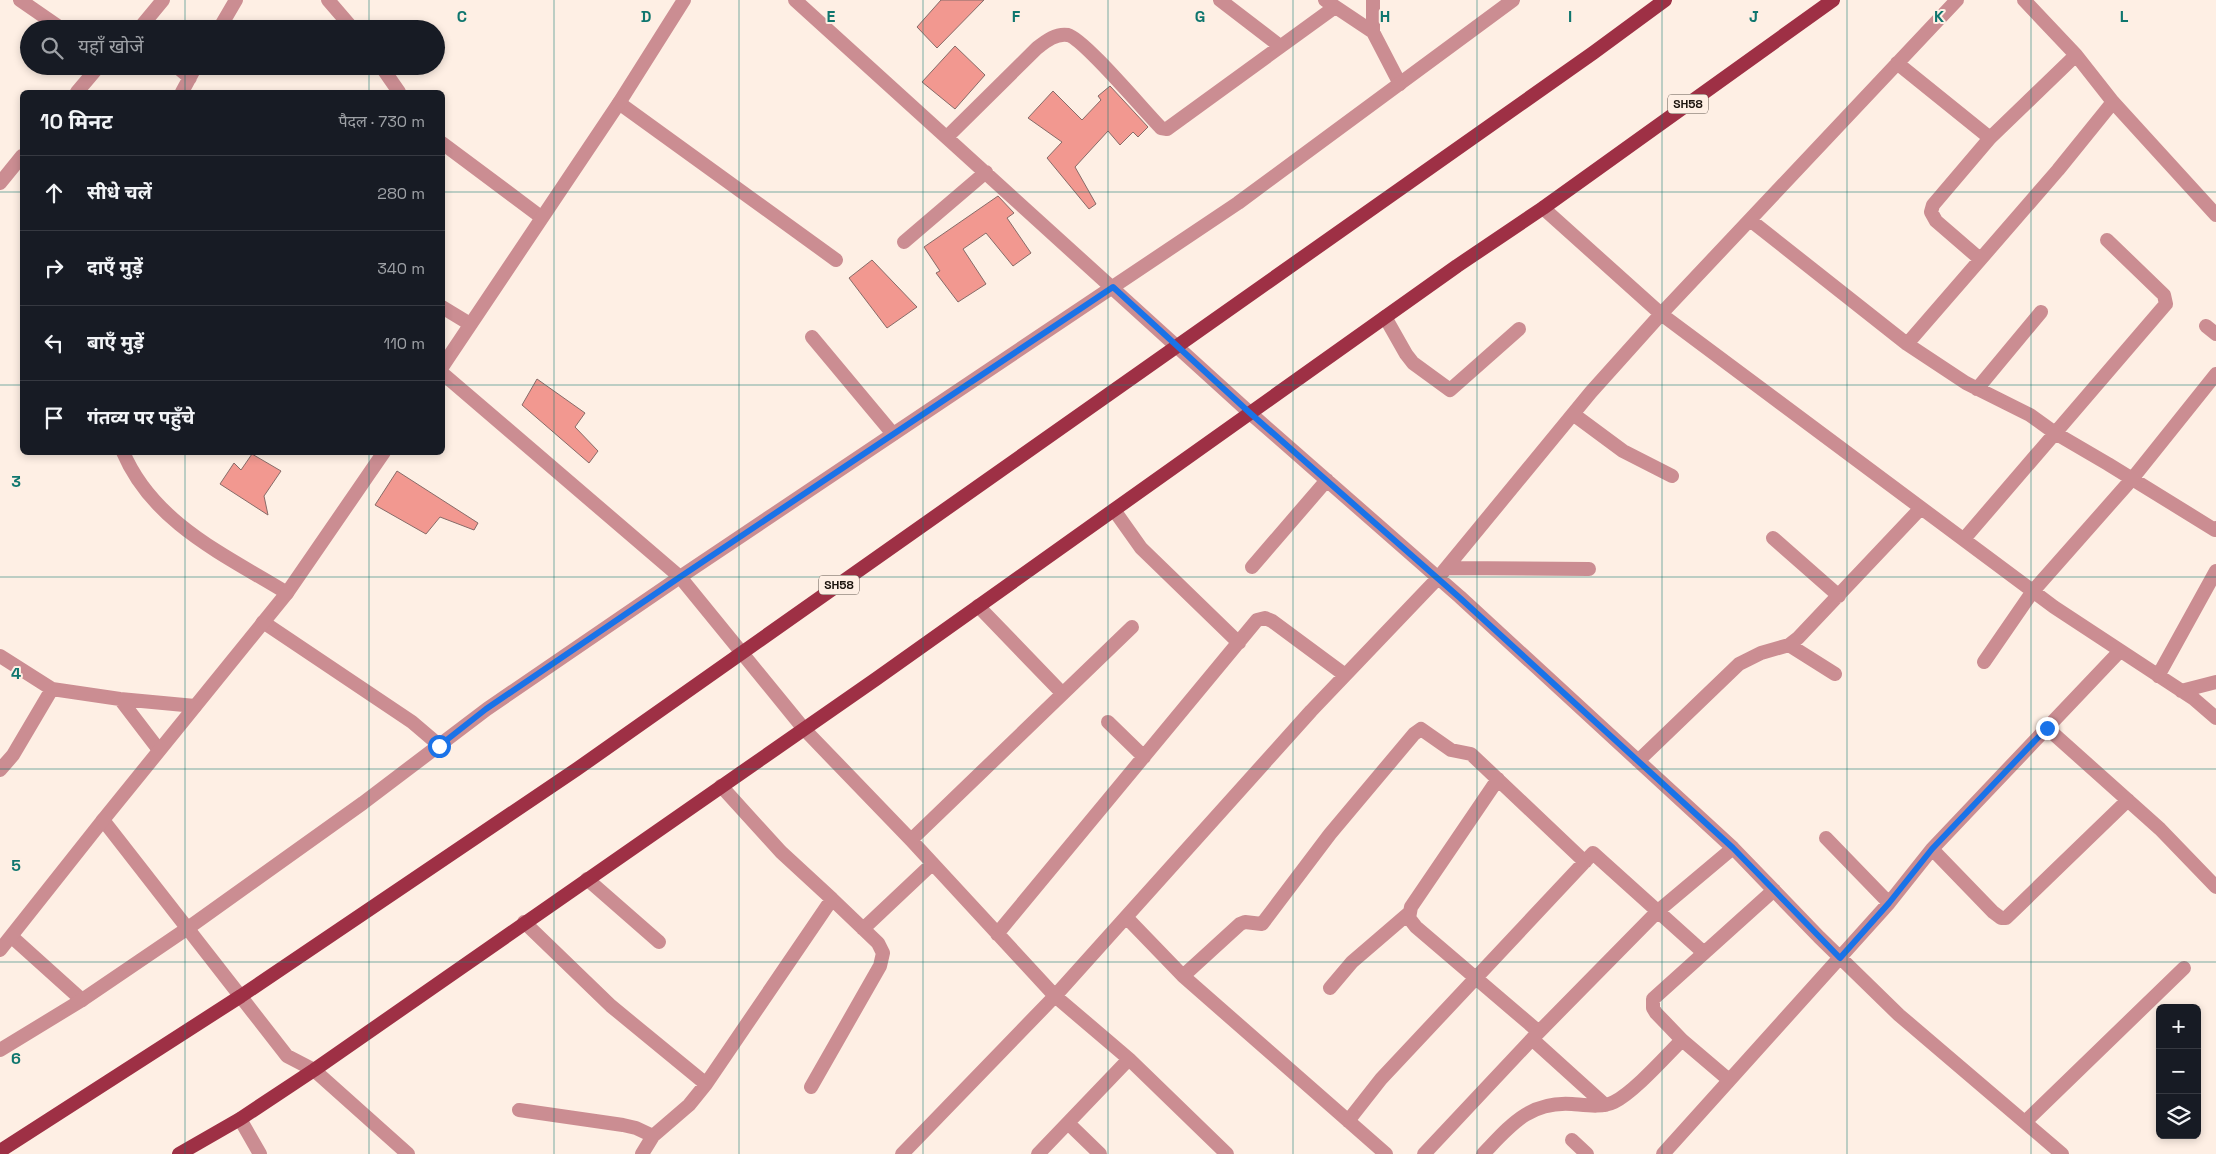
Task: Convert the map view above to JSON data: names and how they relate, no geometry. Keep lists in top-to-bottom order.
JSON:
{
  "streets": {
    "main road": ["SH58"]
  },
  "page": {
    "search": "यहाँ खोजें",
    "heading": ["10 मिनट", "पैदल · 730 m"],
    "list": [
      ["सीधे चलें", "280 m"],
      ["दाएँ मुड़ें", "340 m"],
      ["बाएँ मुड़ें", "110 m"],
      "गंतव्य पर पहुँचे"
    ],
    "map_buttons": ["+", "−"]
  },
  "grid": {
    "columns": [
      "C",
      "D",
      "E",
      "F",
      "G",
      "H",
      "I",
      "J",
      "K",
      "L"
    ],
    "rows": [
      "3",
      "4",
      "5",
      "6"
    ]
  }
}
